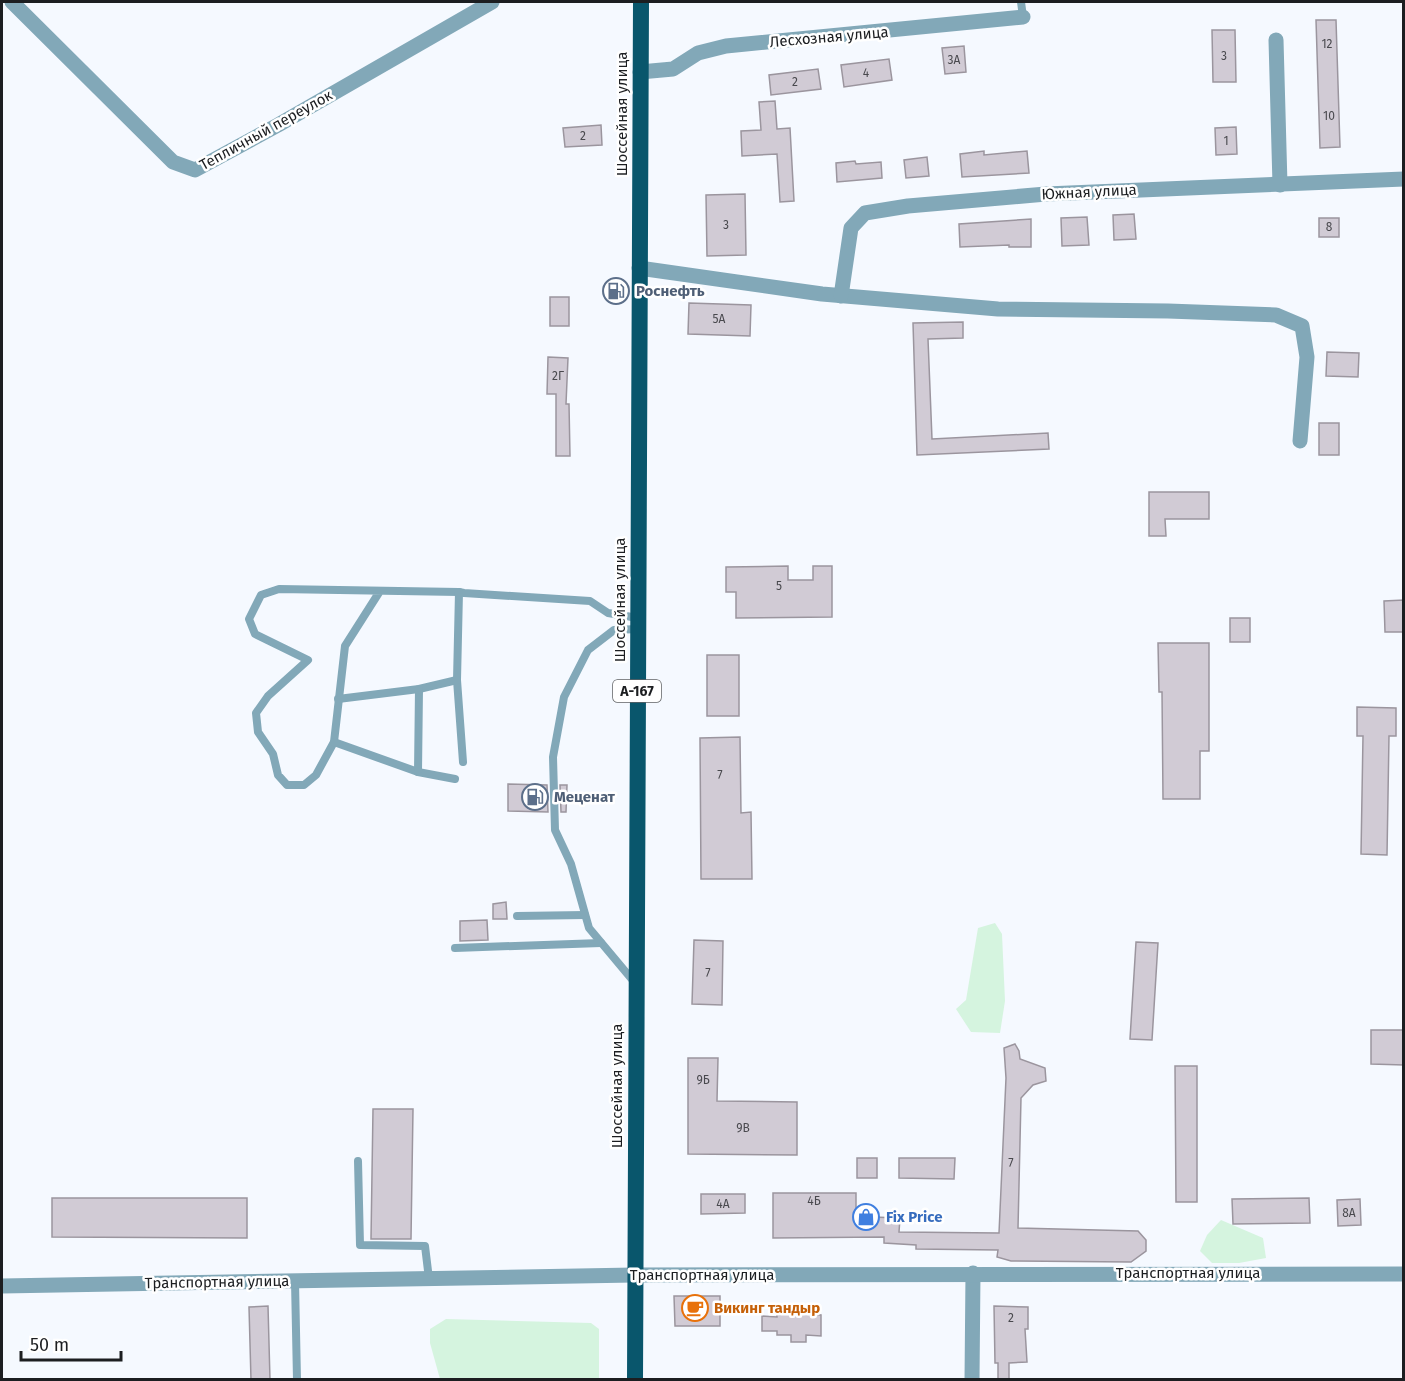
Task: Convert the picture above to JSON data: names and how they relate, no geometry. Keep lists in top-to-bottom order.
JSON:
{
  "streets": {
    "highway": ["Шоссейная улица", "А-167"],
    "street": [
      "Лесхозная улица",
      "Тепличный переулок",
      "Южная улица",
      "Транспортная улица"
    ]
  },
  "crossings": [
    ["Лесхозная улица", "Шоссейная улица"],
    ["Шоссейная улица", "Транспортная улица"]
  ],
  "places": {
    "fuel station": ["Роснефть", "Меценат"],
    "shop": ["Fix Price"],
    "cafe": ["Викинг тандыр"]
  },
  "house_numbers": [
    "12",
    "3",
    "3А",
    "4",
    "2",
    "10",
    "2",
    "1",
    "3",
    "8",
    "5А",
    "2Г",
    "5",
    "7",
    "7",
    "9Б",
    "9В",
    "7",
    "4Б",
    "4А",
    "8А",
    "2"
  ],
  "scale_bar": "50 m"
}
